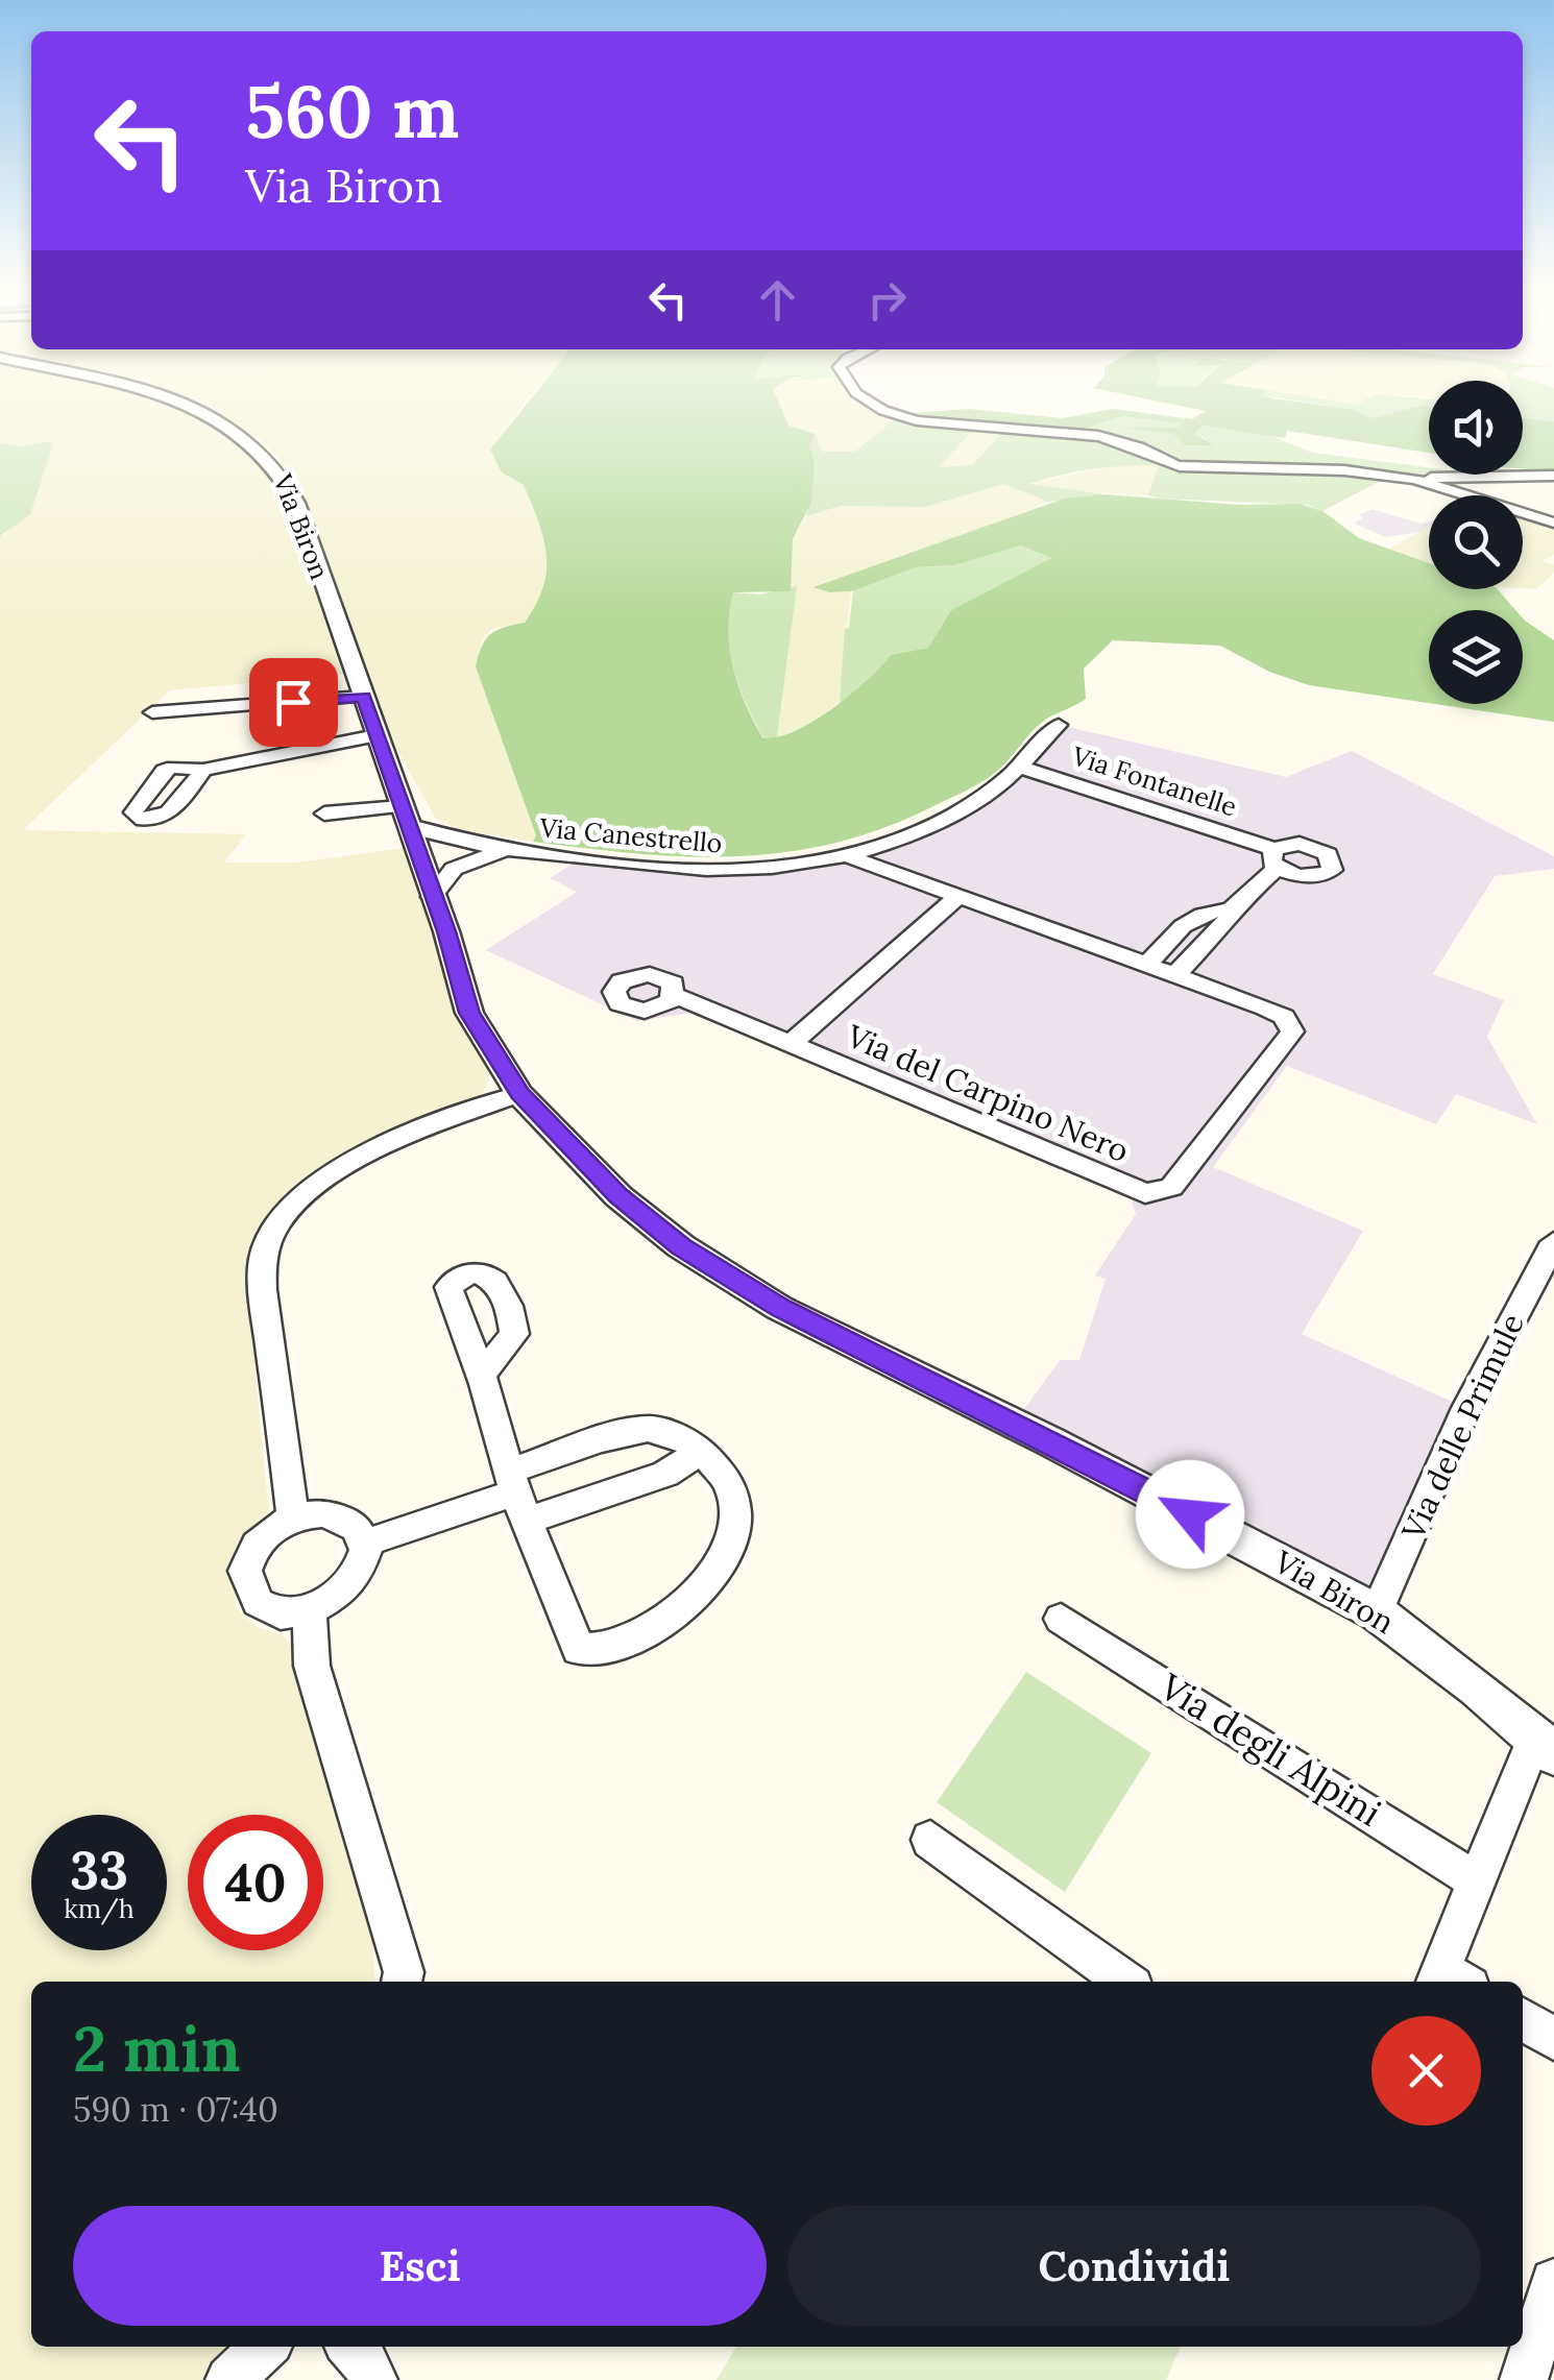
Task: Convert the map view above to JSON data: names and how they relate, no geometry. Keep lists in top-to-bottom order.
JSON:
{
  "streets": {
    "street": [
      "Via Biron",
      "Via Fontanelle",
      "Via Canestrello",
      "Via del Carpino Nero",
      "Via delle Primule",
      "Via degli Alpini"
    ]
  },
  "crossings": [
    ["Via Biron", "Via Canestrello"],
    ["Via Biron", "Via delle Primule"],
    ["Via Fontanelle", "Via Canestrello"],
    ["Via Fontanelle", "Via del Carpino Nero"],
    ["Via Canestrello", "Via del Carpino Nero"]
  ],
  "page": {
    "turn": ["560 m", "Via Biron"],
    "speed": "33 km/h",
    "limit": "40",
    "heading": ["2 min", "590 m · 07:40"],
    "buttons": ["Esci", "Condividi"]
  }
}
